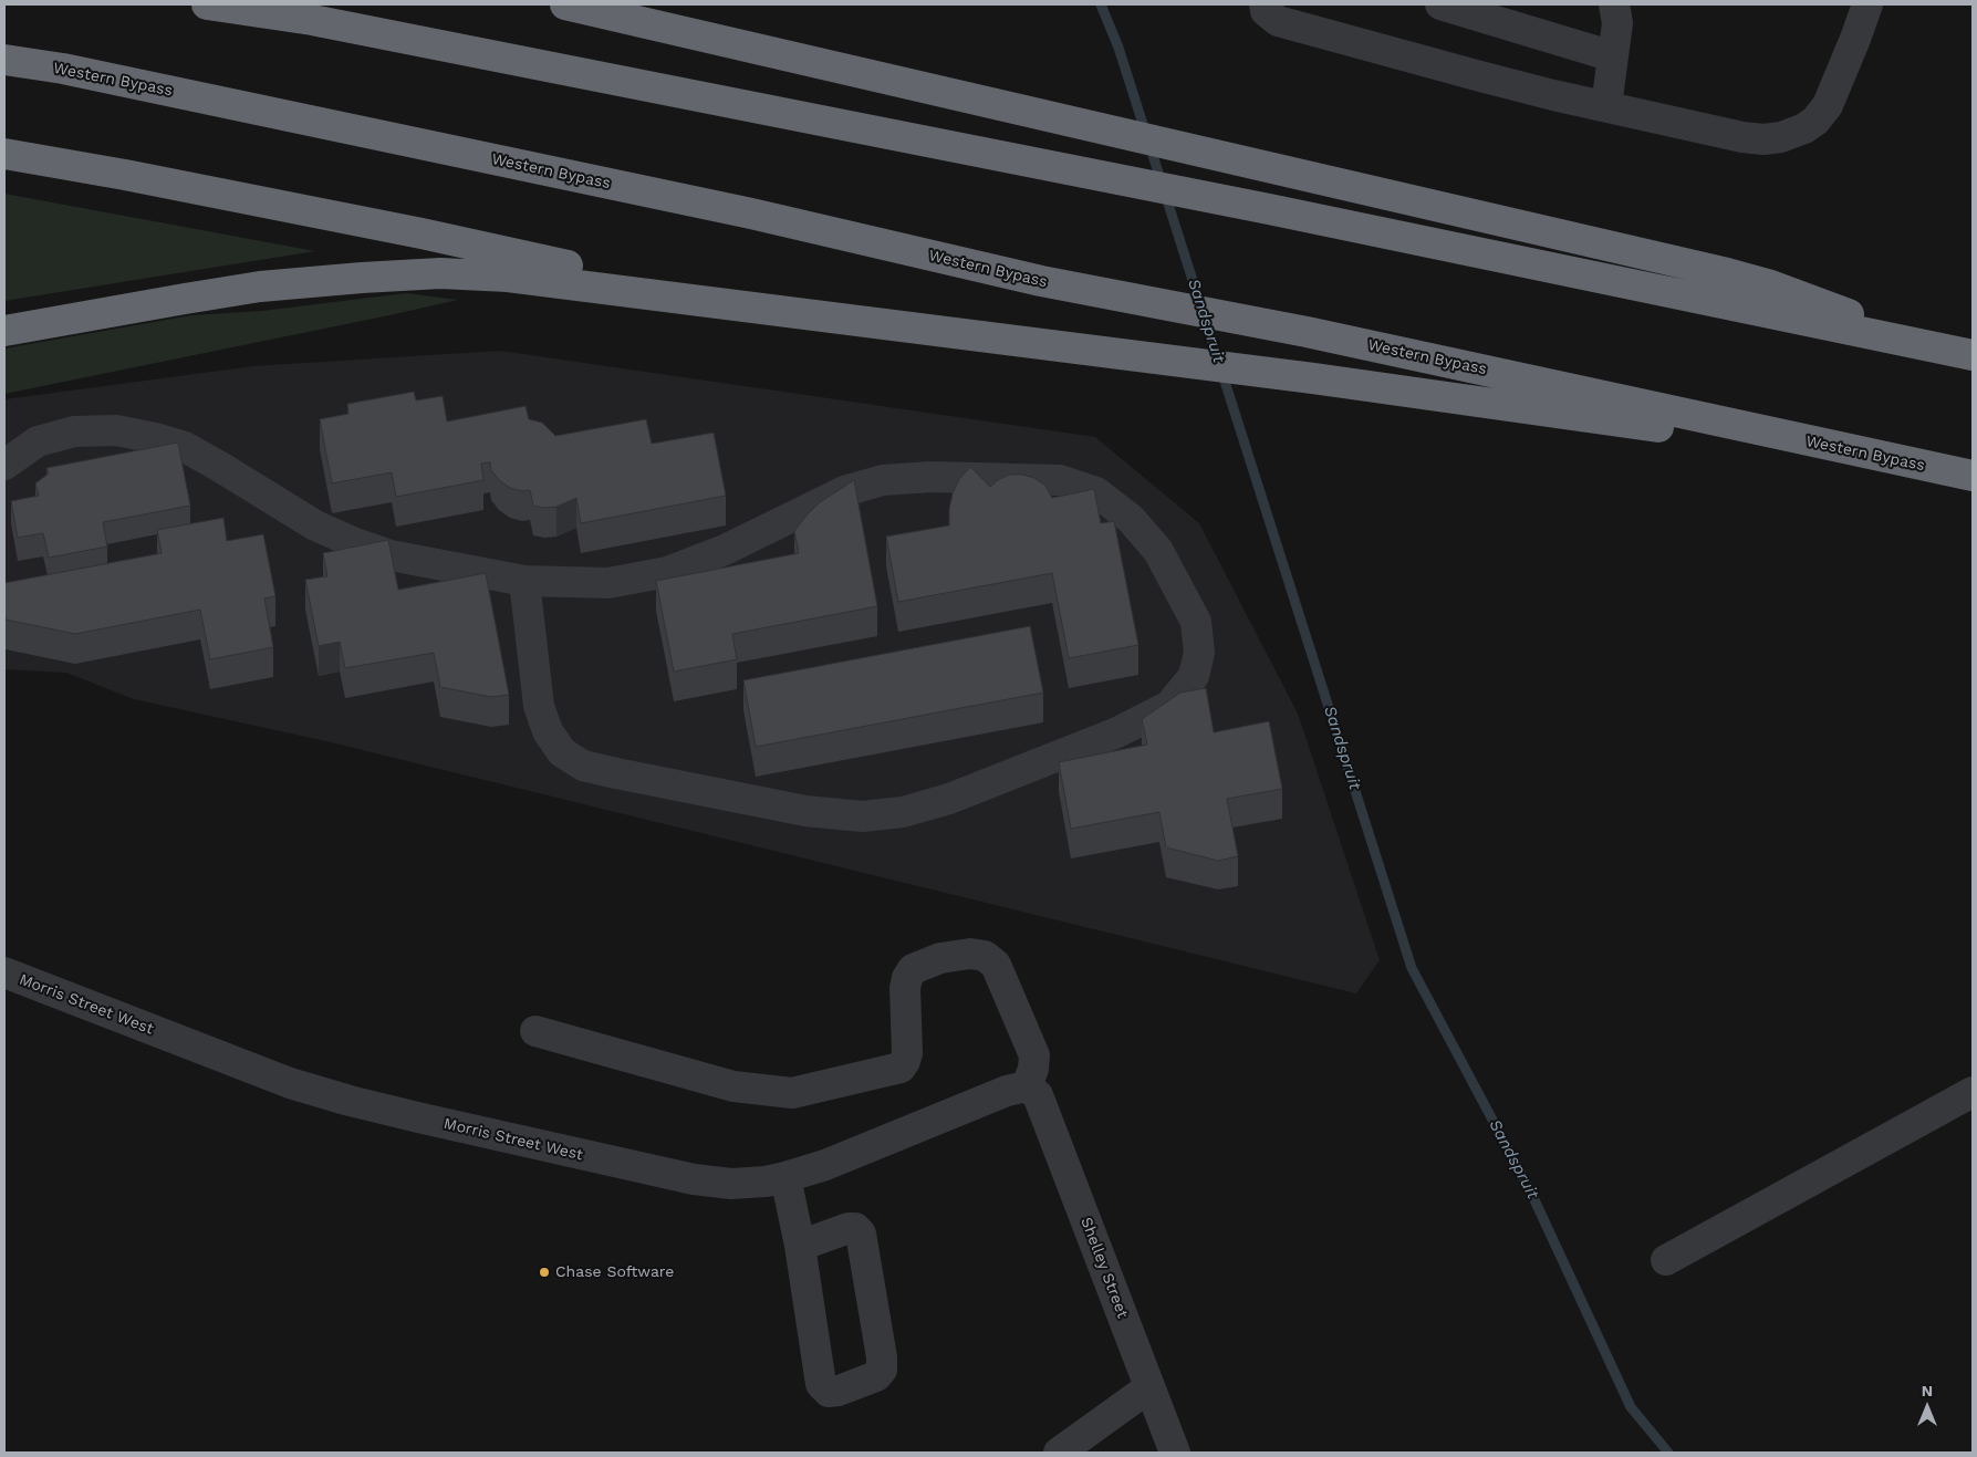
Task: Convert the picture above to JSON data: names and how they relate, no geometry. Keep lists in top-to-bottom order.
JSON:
{
  "streets": {
    "highway": ["Western Bypass"],
    "street": ["Morris Street West", "Shelley Street"]
  },
  "crossings": [
    ["Morris Street West", "Shelley Street"]
  ],
  "water": ["Sandspruit"],
  "places": ["Chase Software"],
  "north": "top"
}
